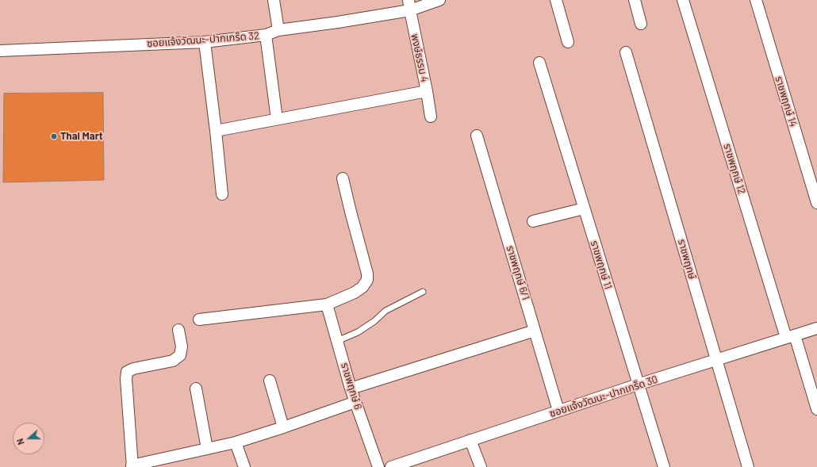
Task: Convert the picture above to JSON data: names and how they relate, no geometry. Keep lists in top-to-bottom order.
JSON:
{
  "streets": {
    "street": [
      "ซอยแจ้งวัฒนะ-ปากเกร็ด 32",
      "พงษ์ธรรม 4",
      "ราชพฤกษ์ 14",
      "ราชพฤกษ์ 12",
      "ราชพฤกษ์",
      "ราชพฤกษ์ 11",
      "ราชพฤกษ์ 6/1",
      "ราชพฤกษ์ 6",
      "ซอยแจ้งวัฒนะ-ปากเกร็ด 30"
    ]
  },
  "crossings": [
    ["ซอยแจ้งวัฒนะ-ปากเกร็ด 32", "พงษ์ธรรม 4"],
    ["ราชพฤกษ์ 12", "ซอยแจ้งวัฒนะ-ปากเกร็ด 30"],
    ["ราชพฤกษ์", "ซอยแจ้งวัฒนะ-ปากเกร็ด 30"],
    ["ราชพฤกษ์ 11", "ซอยแจ้งวัฒนะ-ปากเกร็ด 30"],
    ["ราชพฤกษ์ 6/1", "ซอยแจ้งวัฒนะ-ปากเกร็ด 30"]
  ],
  "places": ["Thai Mart"],
  "north": "left"
}
